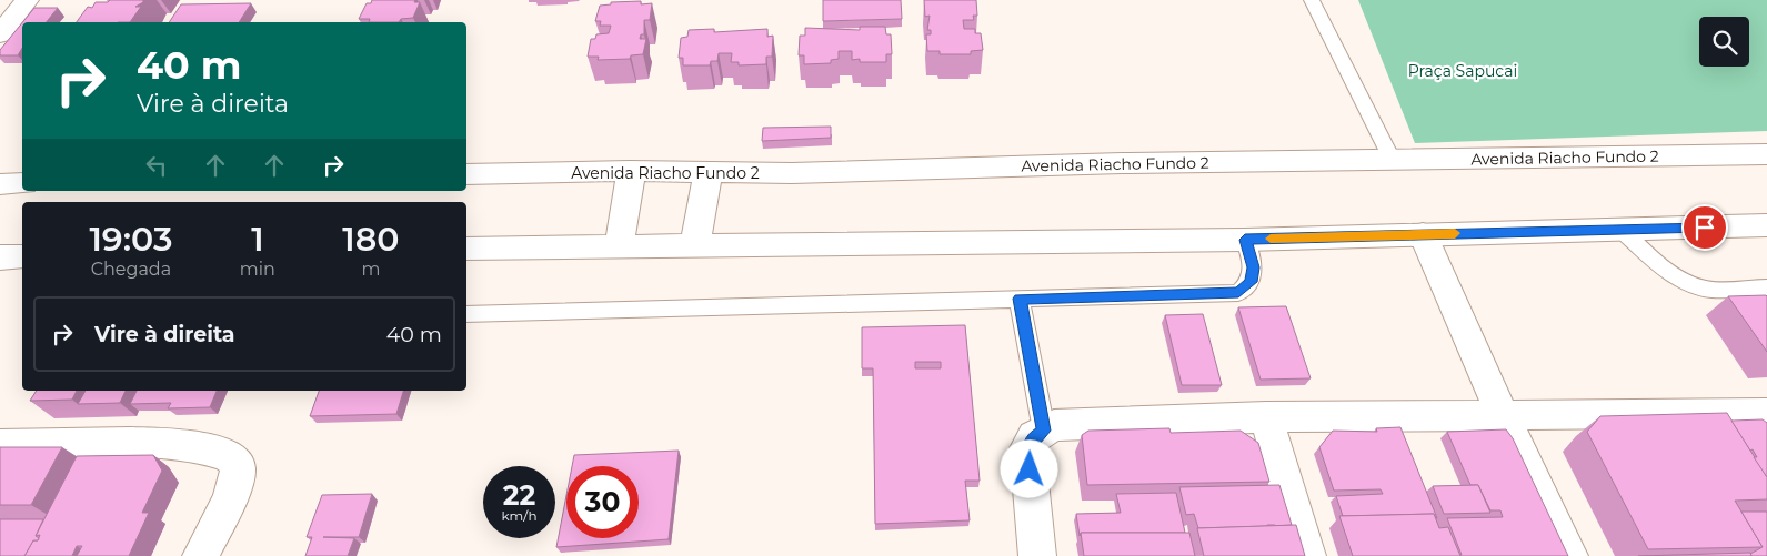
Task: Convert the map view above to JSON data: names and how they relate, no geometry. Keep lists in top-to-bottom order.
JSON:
{
  "streets": {
    "street": ["Avenida Riacho Fundo 2"]
  },
  "parks": ["Praça Sapucai"],
  "page": {
    "turn": ["40 m", "Vire à direita"],
    "eta": [
      "19:03",
      "Chegada",
      "1",
      "min",
      "180",
      "m"
    ],
    "list": [
      {
        "name": "Vire à direita",
        "value": "40 m"
      }
    ],
    "speed": "22 km/h",
    "limit": "30"
  }
}
